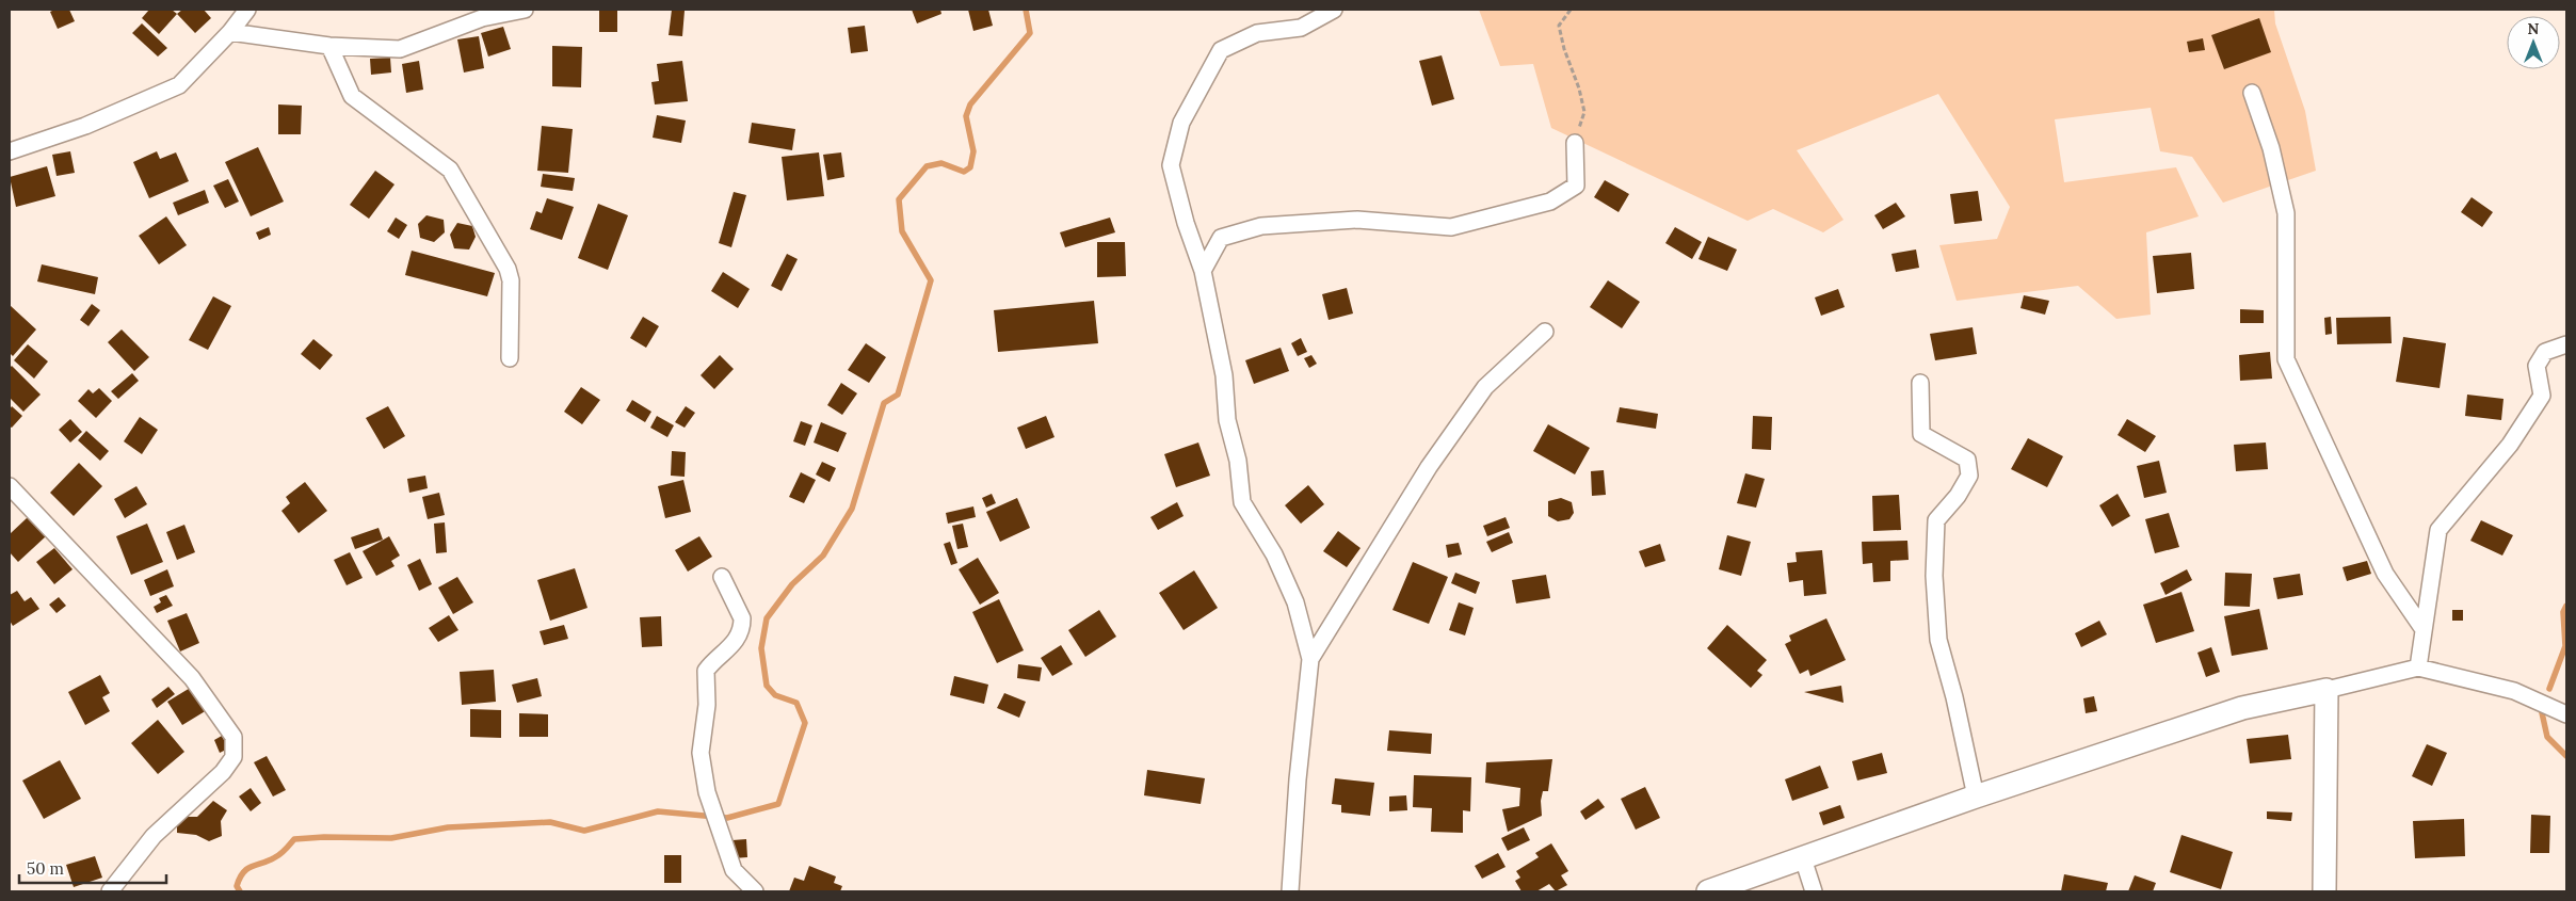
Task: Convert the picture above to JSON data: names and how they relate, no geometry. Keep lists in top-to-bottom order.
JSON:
{
  "scale_bar": "50 m",
  "north": "top"
}
